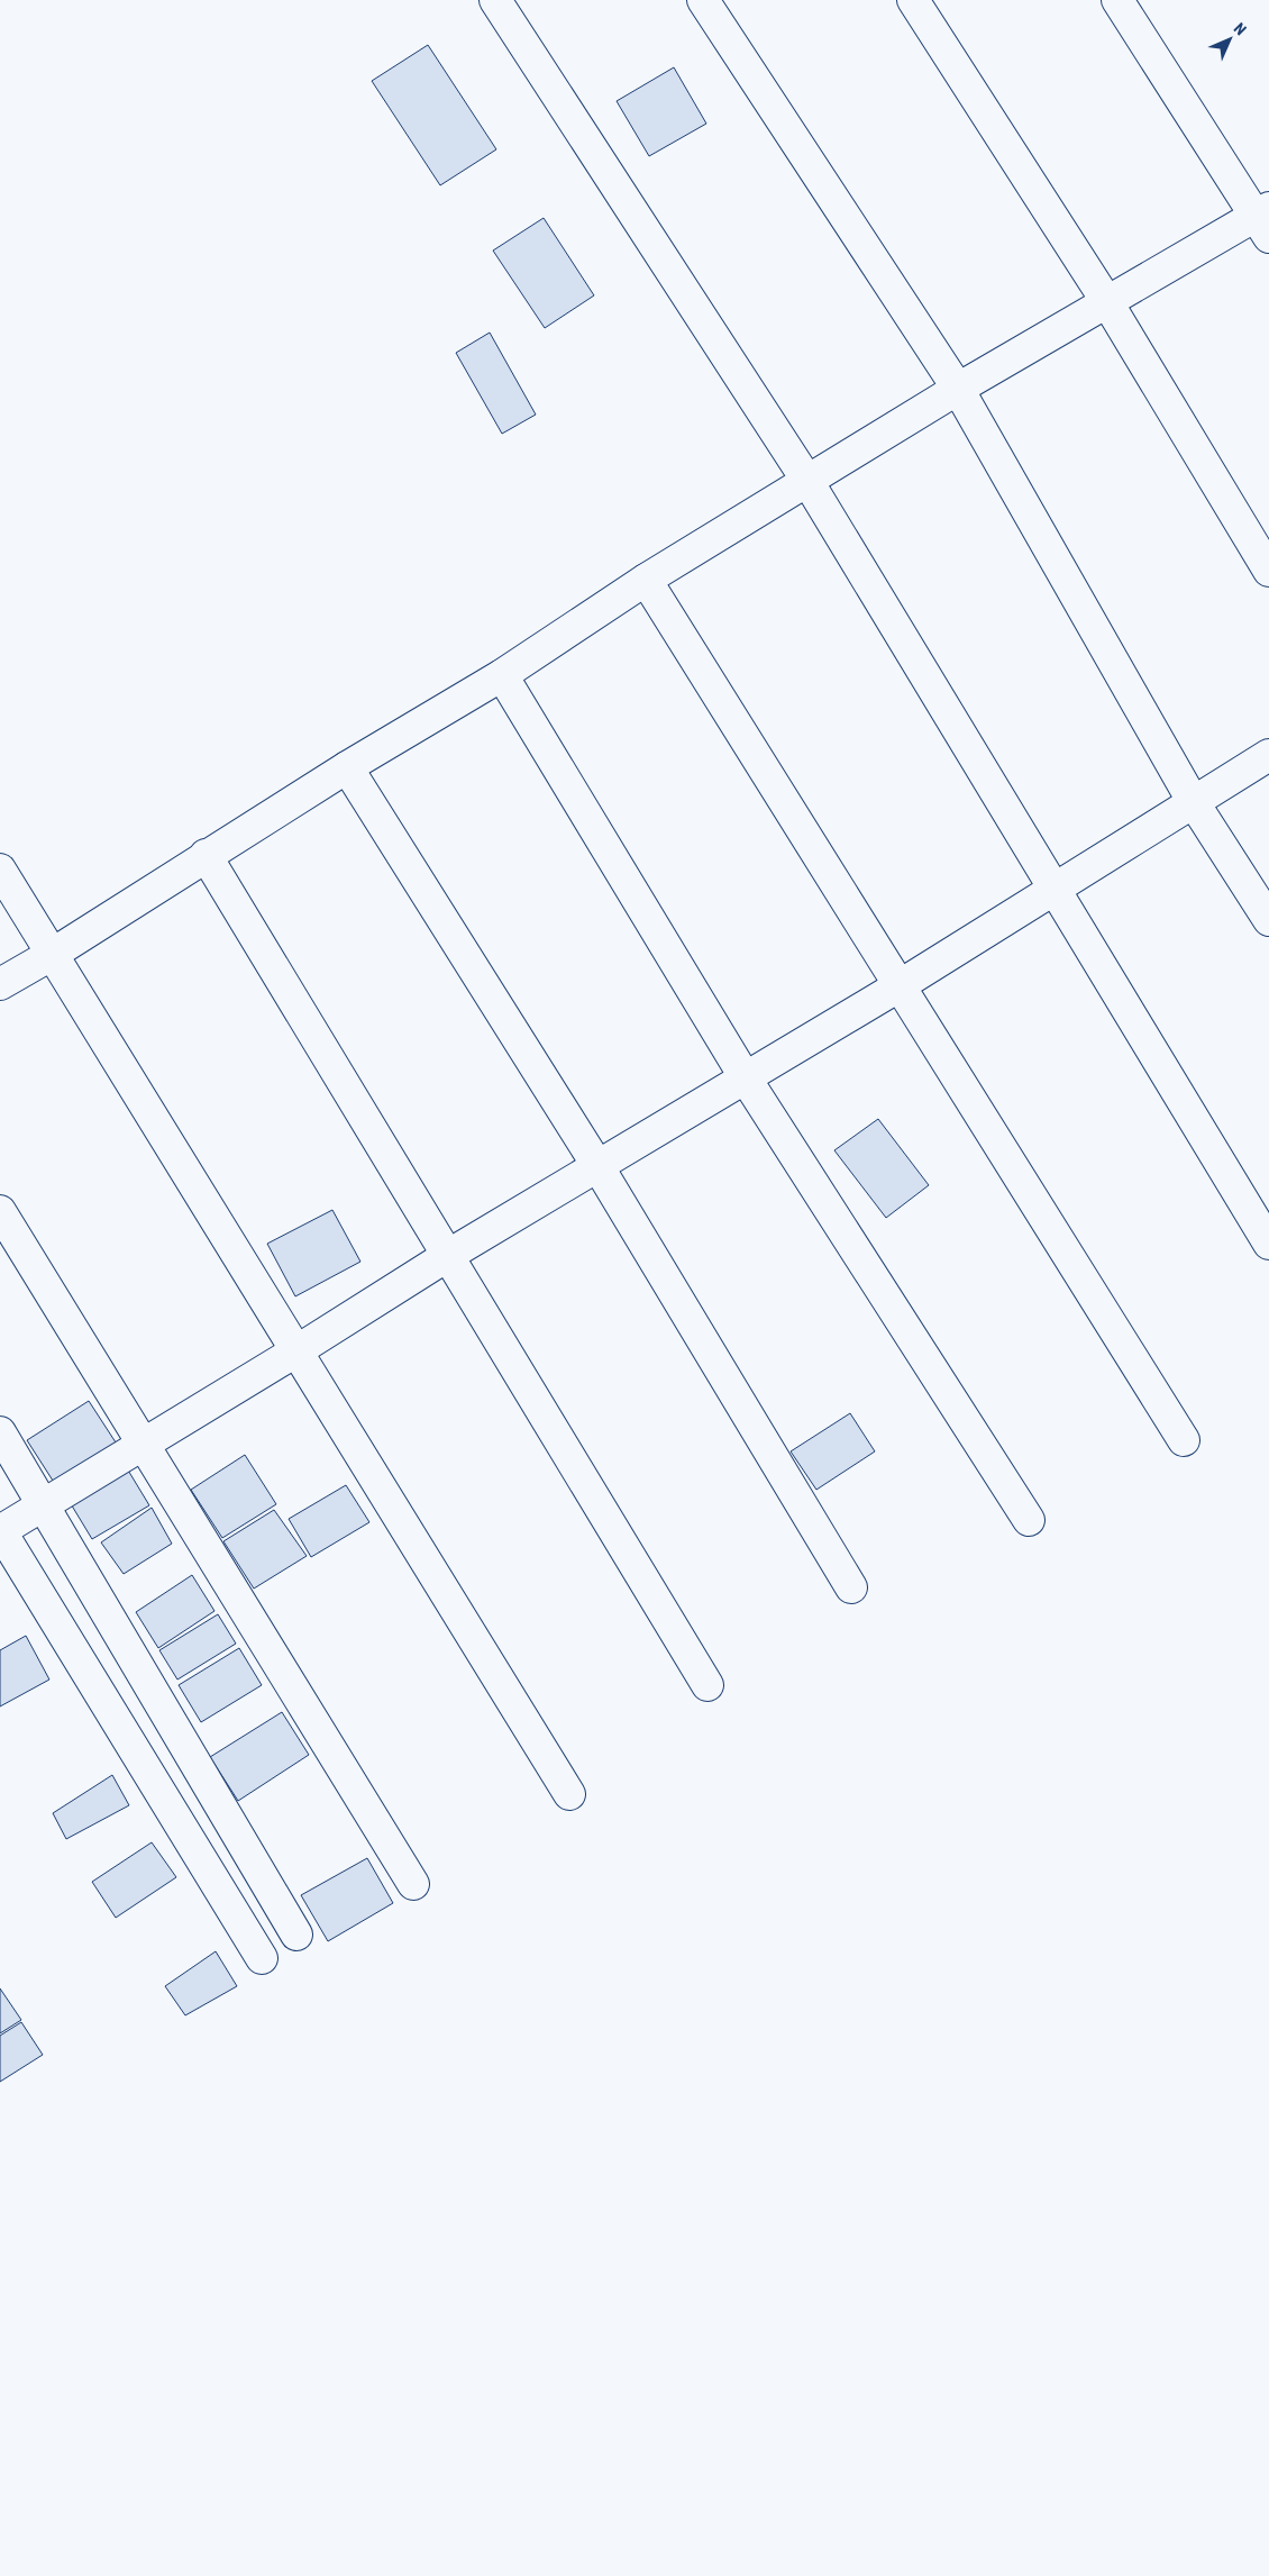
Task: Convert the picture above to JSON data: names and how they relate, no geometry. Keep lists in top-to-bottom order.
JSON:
{
  "north": "top right"
}
